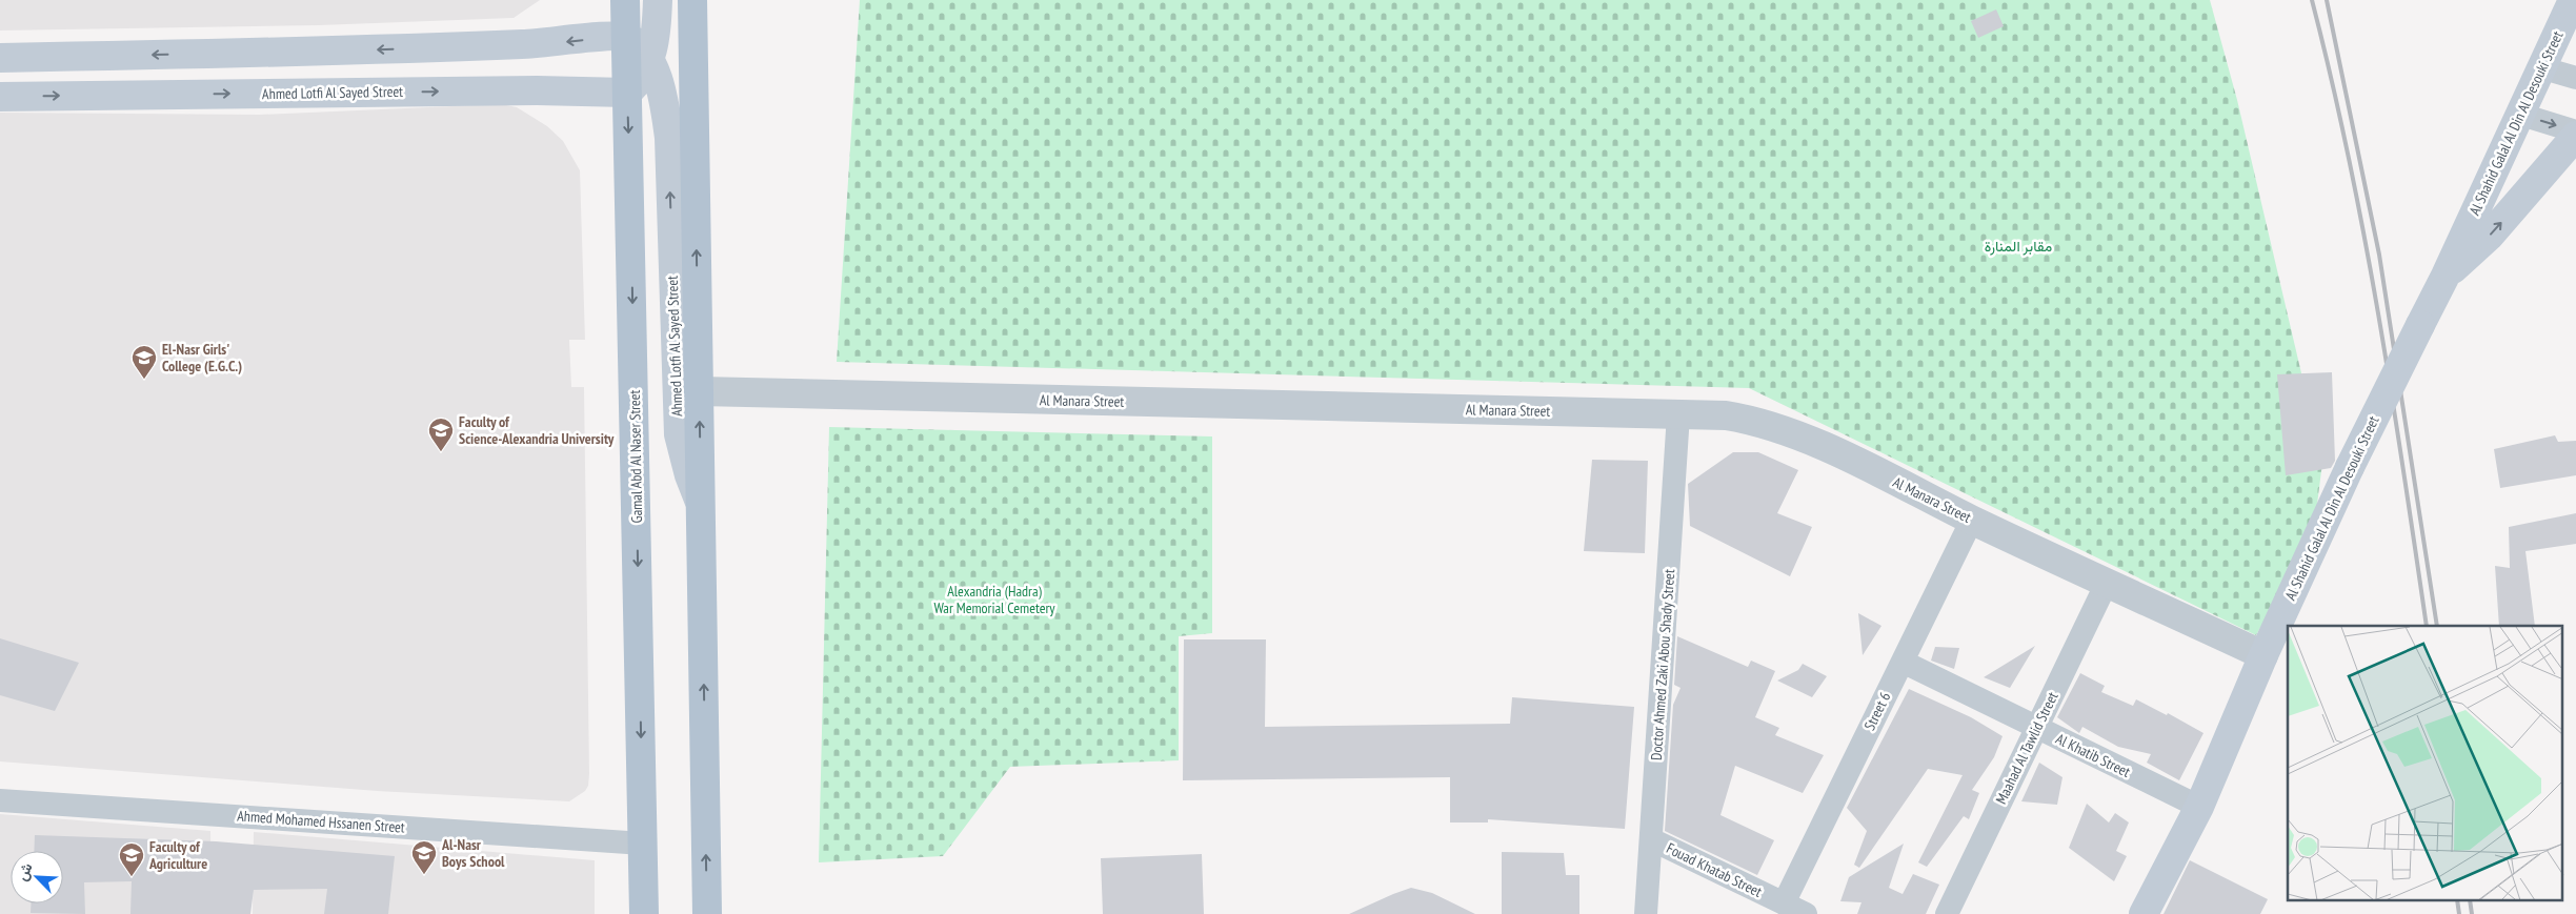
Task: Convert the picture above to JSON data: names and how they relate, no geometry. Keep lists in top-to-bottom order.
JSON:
{
  "streets": {
    "main road": ["Ahmed Lotfi Al Sayed Street", "Al Shahid Galal Al Din Al Desouki Street", "Gamal Abd Al Naser Street"],
    "street": [
      "Al Manara Street",
      "Doctor Ahmed Zaki Abou Shady Street",
      "Street 6",
      "Maahad Al Tawlid Street",
      "Al Khatib Street",
      "Ahmed Mohamed Hssanen Street",
      "Fouad Khatab Street"
    ]
  },
  "crossings": [
    ["Ahmed Lotfi Al Sayed Street", "Gamal Abd Al Naser Street"],
    ["Al Shahid Galal Al Din Al Desouki Street", "Al Manara Street"],
    ["Al Shahid Galal Al Din Al Desouki Street", "Al Khatib Street"],
    ["Al Manara Street", "Doctor Ahmed Zaki Abou Shady Street"],
    ["Al Manara Street", "Street 6"],
    ["Al Manara Street", "Maahad Al Tawlid Street"],
    ["Gamal Abd Al Naser Street", "Ahmed Mohamed Hssanen Street"],
    ["Doctor Ahmed Zaki Abou Shady Street", "Fouad Khatab Street"],
    ["Street 6", "Al Khatib Street"],
    ["Street 6", "Fouad Khatab Street"],
    ["Maahad Al Tawlid Street", "Al Khatib Street"]
  ],
  "parks": ["مقابر المنارة", "Alexandria (Hadra) War Memorial Cemetery"],
  "places": {
    "school or university": [
      "El-Nasr Girls' College (E.G.C.)",
      "Faculty of Science-Alexandria University",
      "Al-Nasr Boys School",
      "Faculty of Agriculture"
    ]
  },
  "north": "top left"
}
